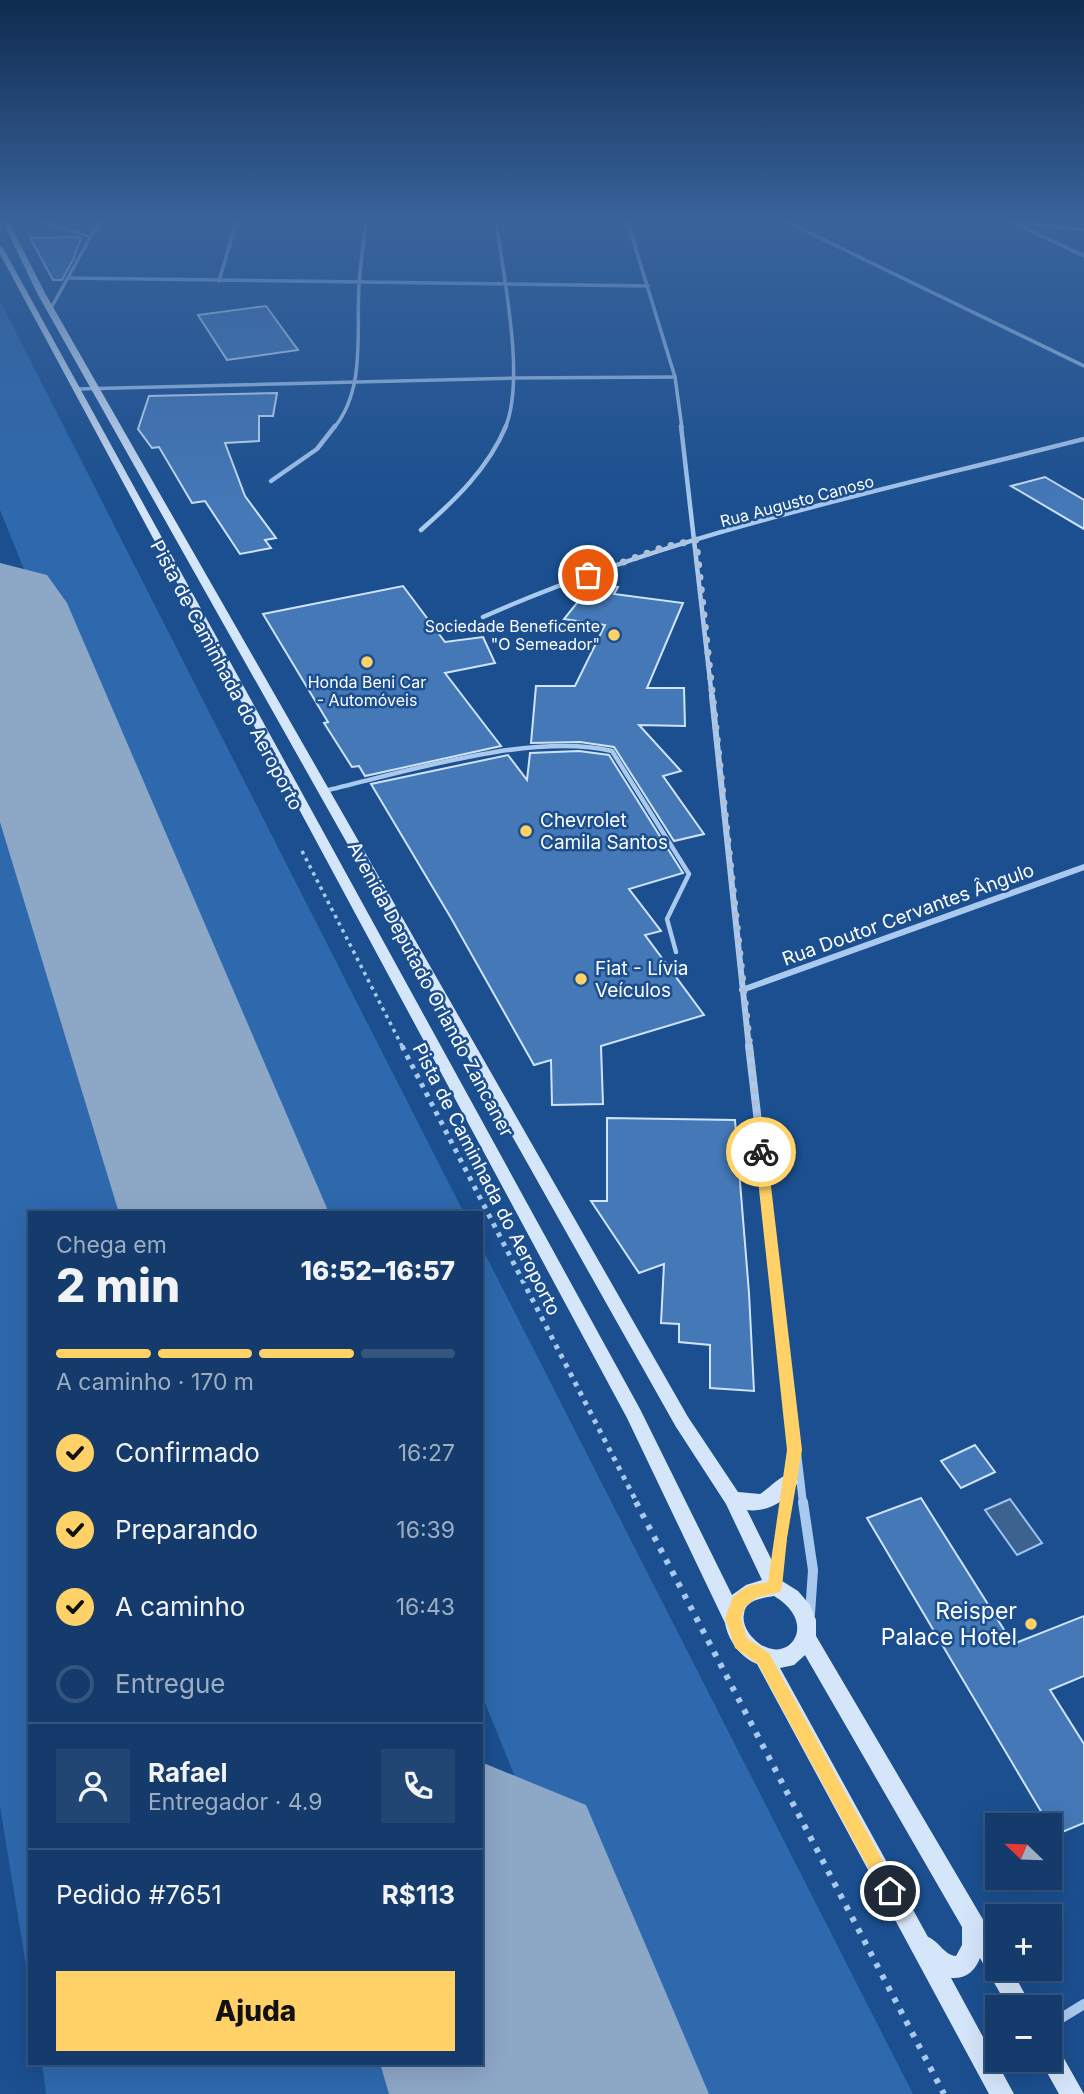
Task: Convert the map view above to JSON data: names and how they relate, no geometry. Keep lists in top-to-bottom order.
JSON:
{
  "streets": {
    "main road": ["Avenida Deputado Orlando Zancaner"],
    "street": ["Rua Augusto Canoso", "Rua Doutor Cervantes Ângulo"],
    "path": ["Pista de Caminhada do Aeroporto"]
  },
  "places": [
    "Sociedade Beneficente \"O Semeador\"",
    "Honda Beni Car - Automóveis",
    "Chevrolet Camila Santos",
    "Fiat - Lívia Veículos",
    "Reisper Palace Hotel"
  ],
  "north": "top left",
  "page": {
    "heading": ["2 min", "Chega em", "16:52–16:57"],
    "panel": [
      "Rafael",
      "Entregador · 4.9",
      "Pedido #7651",
      "R$113"
    ],
    "bar": "A caminho · 170 m",
    "list": [
      ["Confirmado", "16:27"],
      ["Preparando", "16:39"],
      ["A caminho", "16:43"],
      "Entregue"
    ],
    "map_buttons": ["+", "−"],
    "buttons": "Ajuda"
  }
}
